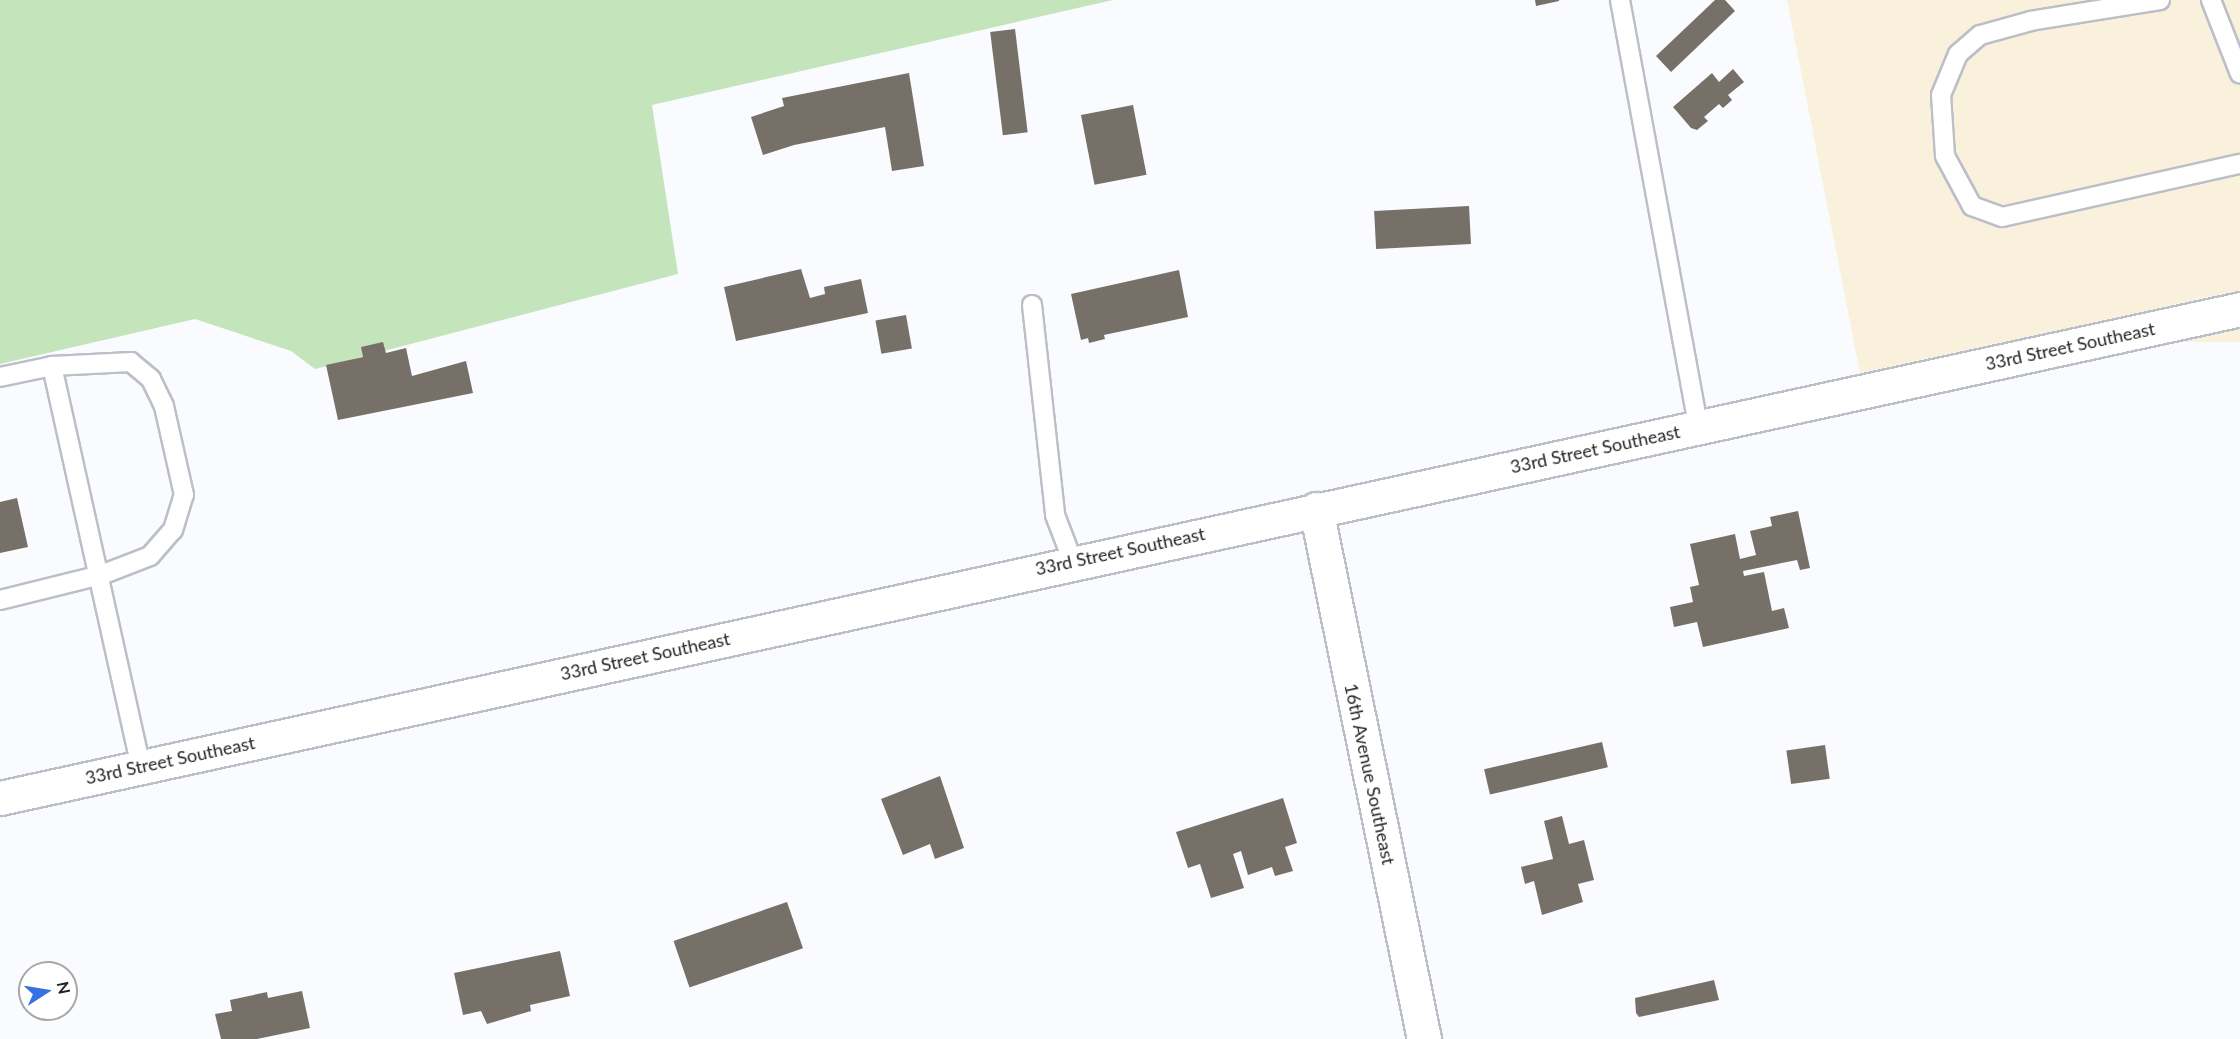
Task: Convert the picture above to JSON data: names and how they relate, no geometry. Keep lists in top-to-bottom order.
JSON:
{
  "streets": {
    "street": ["33rd Street Southeast", "16th Avenue Southeast"]
  },
  "crossings": [
    ["33rd Street Southeast", "16th Avenue Southeast"]
  ],
  "north": "right"
}
